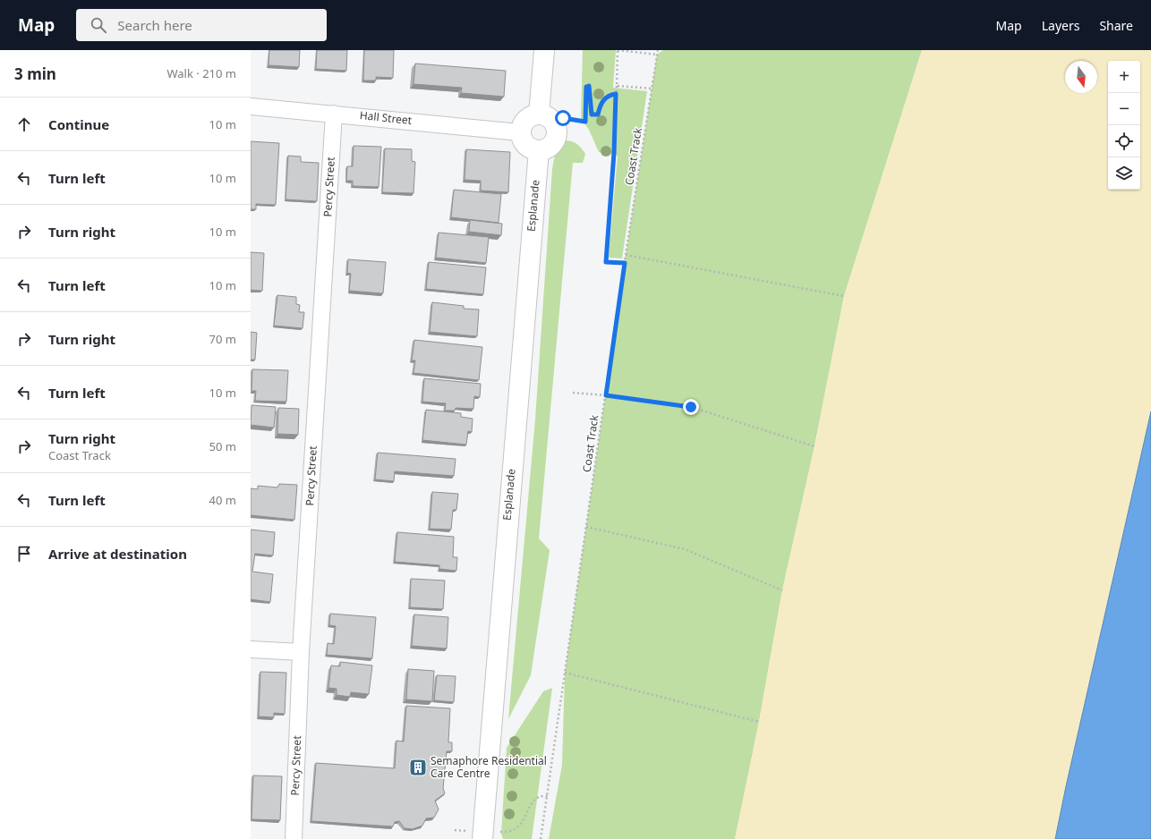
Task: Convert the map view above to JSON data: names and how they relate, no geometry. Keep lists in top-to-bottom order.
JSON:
{
  "streets": {
    "street": ["Hall Street", "Percy Street", "Esplanade"],
    "path": ["Coast Track"]
  },
  "crossings": [
    ["Hall Street", "Percy Street"],
    ["Hall Street", "Esplanade"]
  ],
  "places": {
    "building": ["Semaphore Residential Care Centre"]
  },
  "north": "bottom",
  "page": {
    "header": "Map",
    "search": "Search here",
    "nav": ["Map", "Layers", "Share"],
    "heading": ["3 min", "Walk · 210 m"],
    "map_buttons": ["+", "−"],
    "list": [
      ["Continue", "10 m"],
      ["Turn left", "10 m"],
      ["Turn right", "10 m"],
      ["Turn left", "10 m"],
      ["Turn right", "70 m"],
      ["Turn left", "10 m"],
      ["Turn right", "Coast Track", "50 m"],
      ["Turn left", "40 m"],
      "Arrive at destination"
    ]
  }
}
